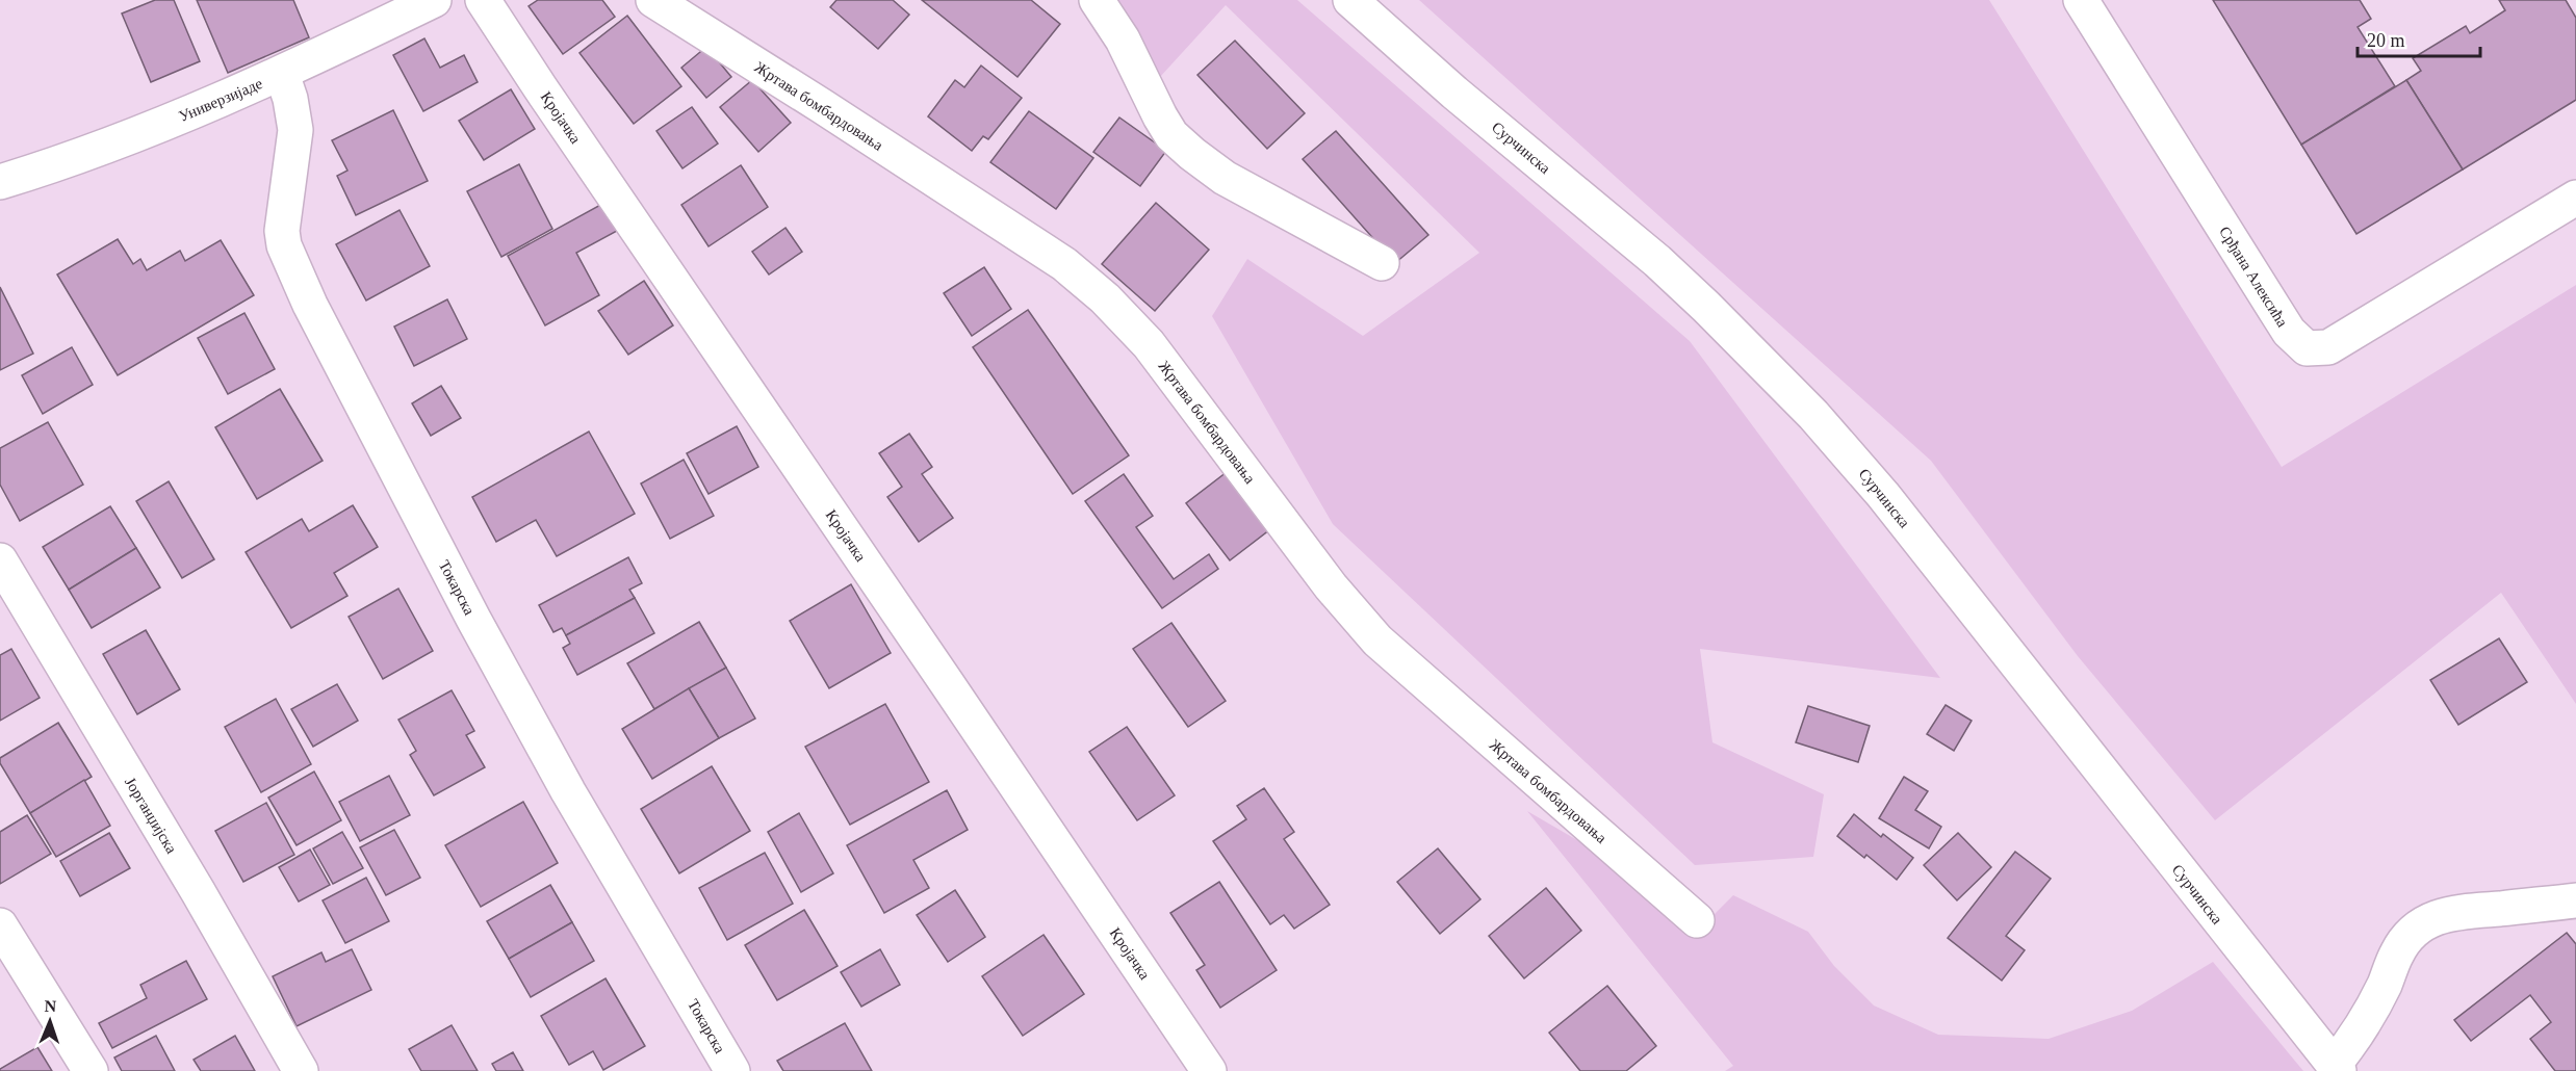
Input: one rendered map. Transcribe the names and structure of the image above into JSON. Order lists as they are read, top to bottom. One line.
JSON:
{"streets":{"street":["Универзијаде","Жртава бомбардовања","Кројачка","Сурчинска","Срђана Алексића","Токарска","Јорганџијска"]},"crossings":[["Универзијаде","Токарска"]],"scale_bar":"20 m","north":"top"}
